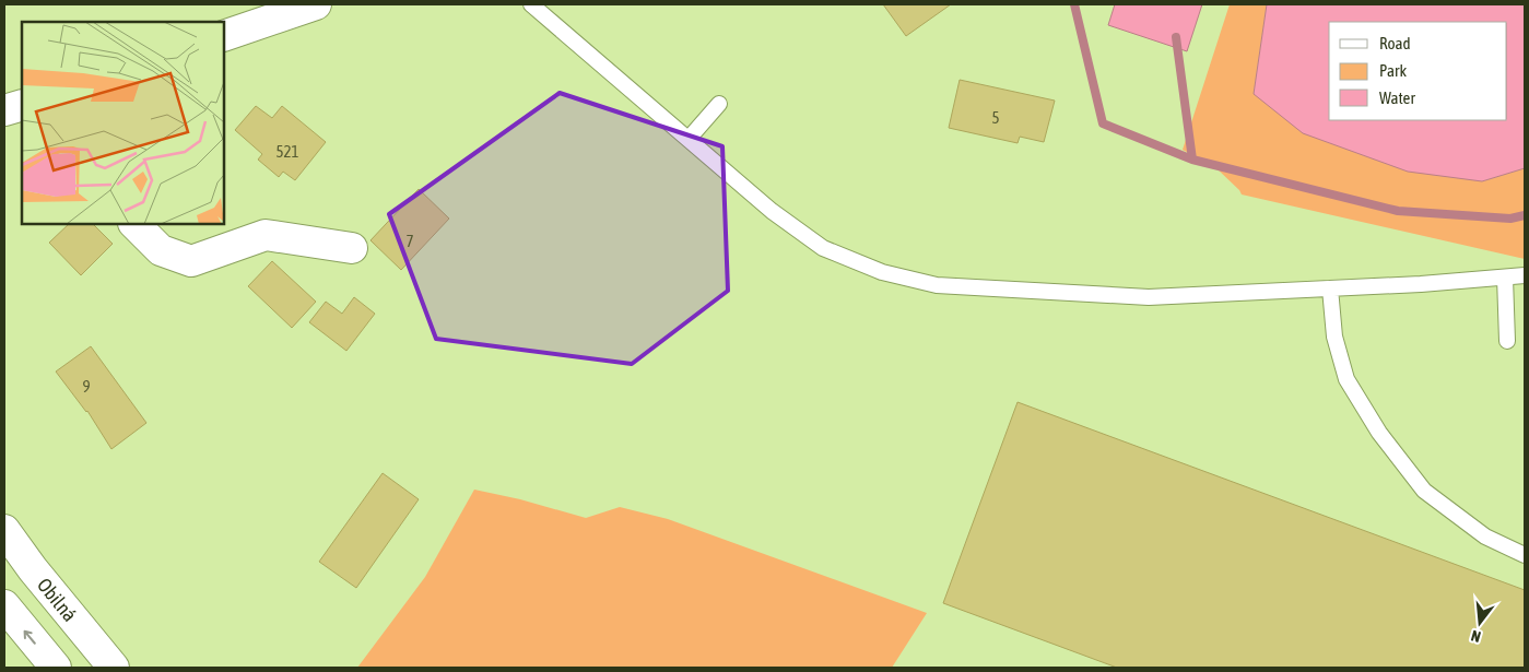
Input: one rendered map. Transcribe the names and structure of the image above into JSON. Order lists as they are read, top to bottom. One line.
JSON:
{"streets":{"main road":["Obilná"]},"house_numbers":["5","521","7","9"],"legend":["Road","Park","Water"],"north":"bottom"}
